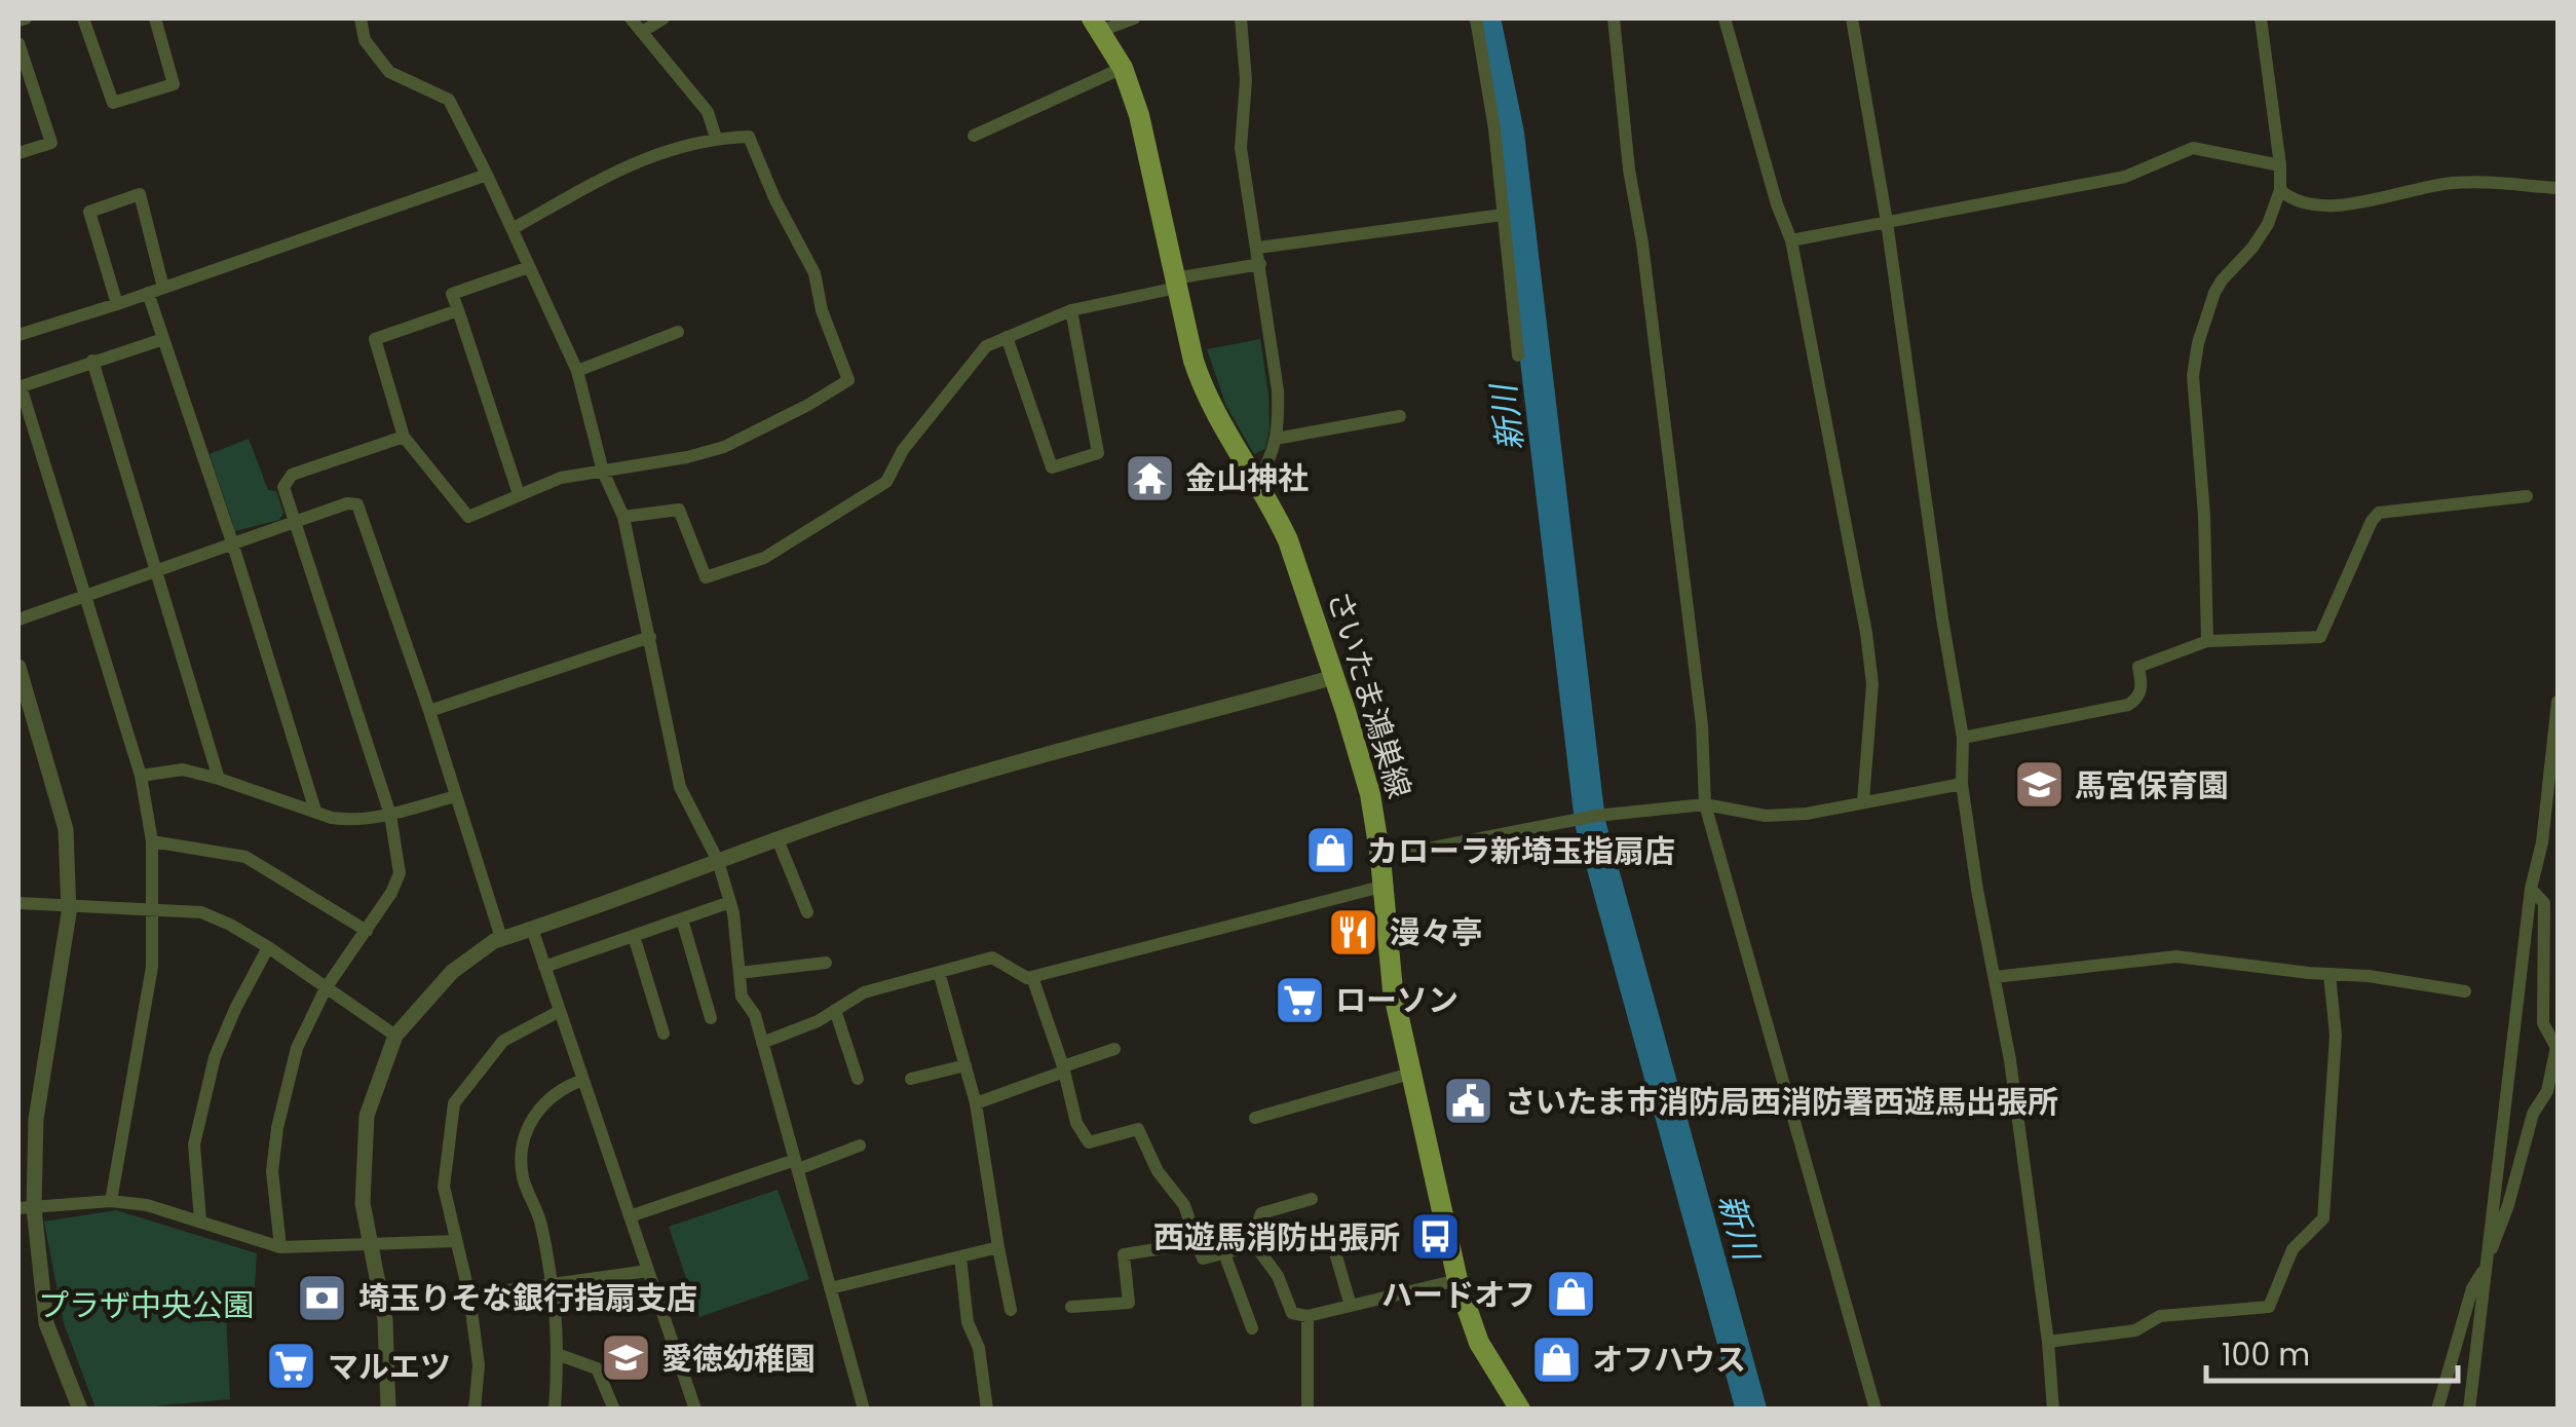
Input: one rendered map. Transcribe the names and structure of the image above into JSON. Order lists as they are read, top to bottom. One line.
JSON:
{"streets":{"main road":["さいたま鴻巣線"]},"water":["新川"],"parks":["プラザ中央公園"],"places":{"temple":["金山神社"],"school or university":["馬宮保育園","愛徳幼稚園"],"shop":["カローラ新埼玉指扇店","ハードオフ","オフハウス"],"restaurant":["漫々亭"],"supermarket":["ローソン","マルエツ"],"public building":["さいたま市消防局西消防署西遊馬出張所"],"bus stop":["西遊馬消防出張所"],"bank":["埼玉りそな銀行指扇支店"]},"scale_bar":"100 m"}
